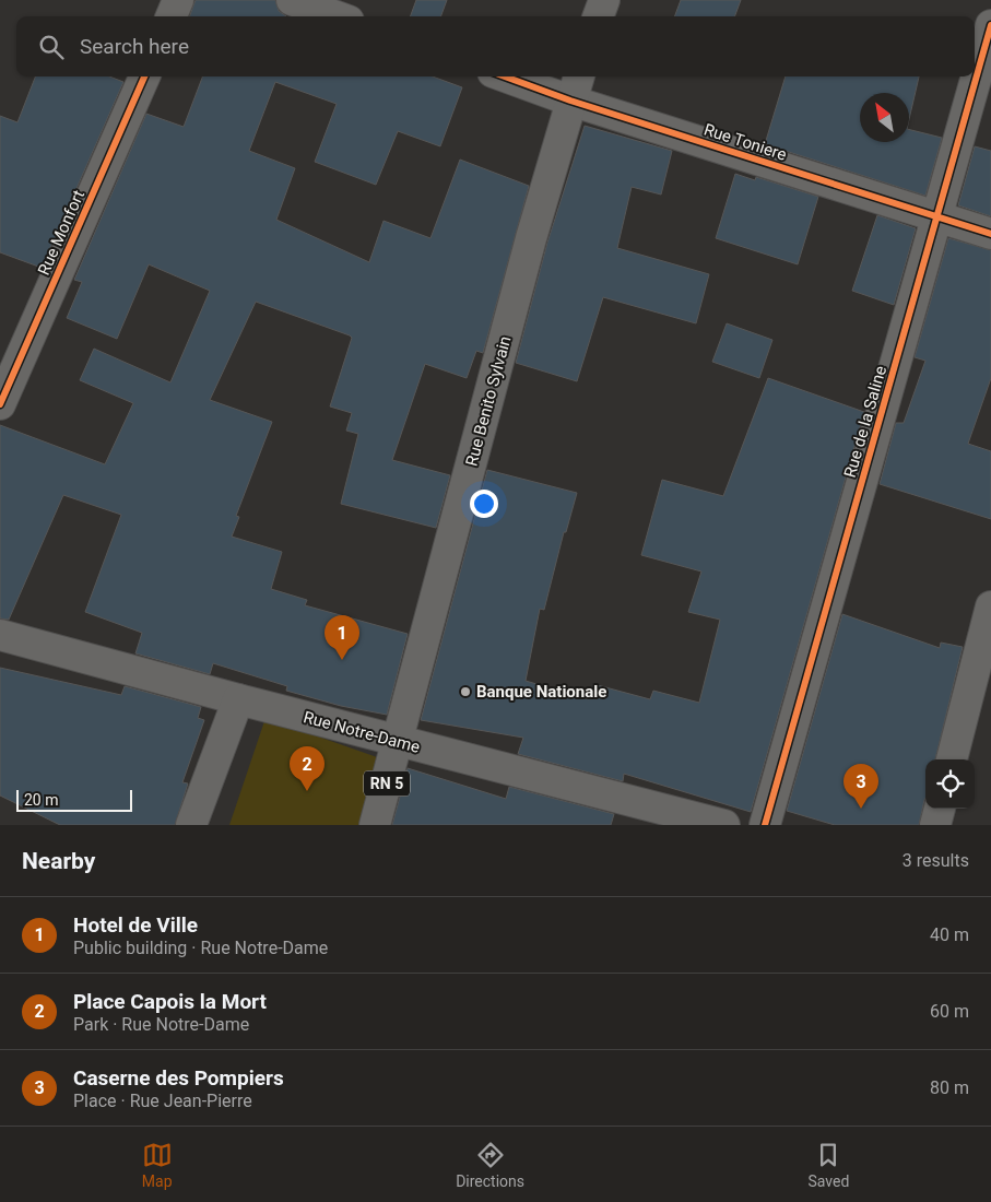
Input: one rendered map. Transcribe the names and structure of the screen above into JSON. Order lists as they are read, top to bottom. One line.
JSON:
{"streets":{"street":["Rue Toniere","Rue Monfort","Rue Benito Sylvain","Rue de la Saline","Rue Notre-Dame","RN 5"]},"crossings":[["Rue Toniere","Rue Benito Sylvain"],["Rue Toniere","Rue de la Saline"],["Rue Benito Sylvain","Rue Notre-Dame"]],"places":["Banque Nationale"],"scale_bar":"20 m","north":"top left","page":{"search":"Search here","pins":["1","2","3"],"scale":"20 m","heading":["Nearby","3 results"],"list":[{"mark":"1","name":"Hotel de Ville","note":"Public building · Rue Notre-Dame","value":"40 m"},{"mark":"2","name":"Place Capois la Mort","note":"Park · Rue Notre-Dame","value":"60 m"},{"mark":"3","name":"Caserne des Pompiers","note":"Place · Rue Jean-Pierre","value":"80 m"}],"nav":["Map","Directions","Saved"]}}
